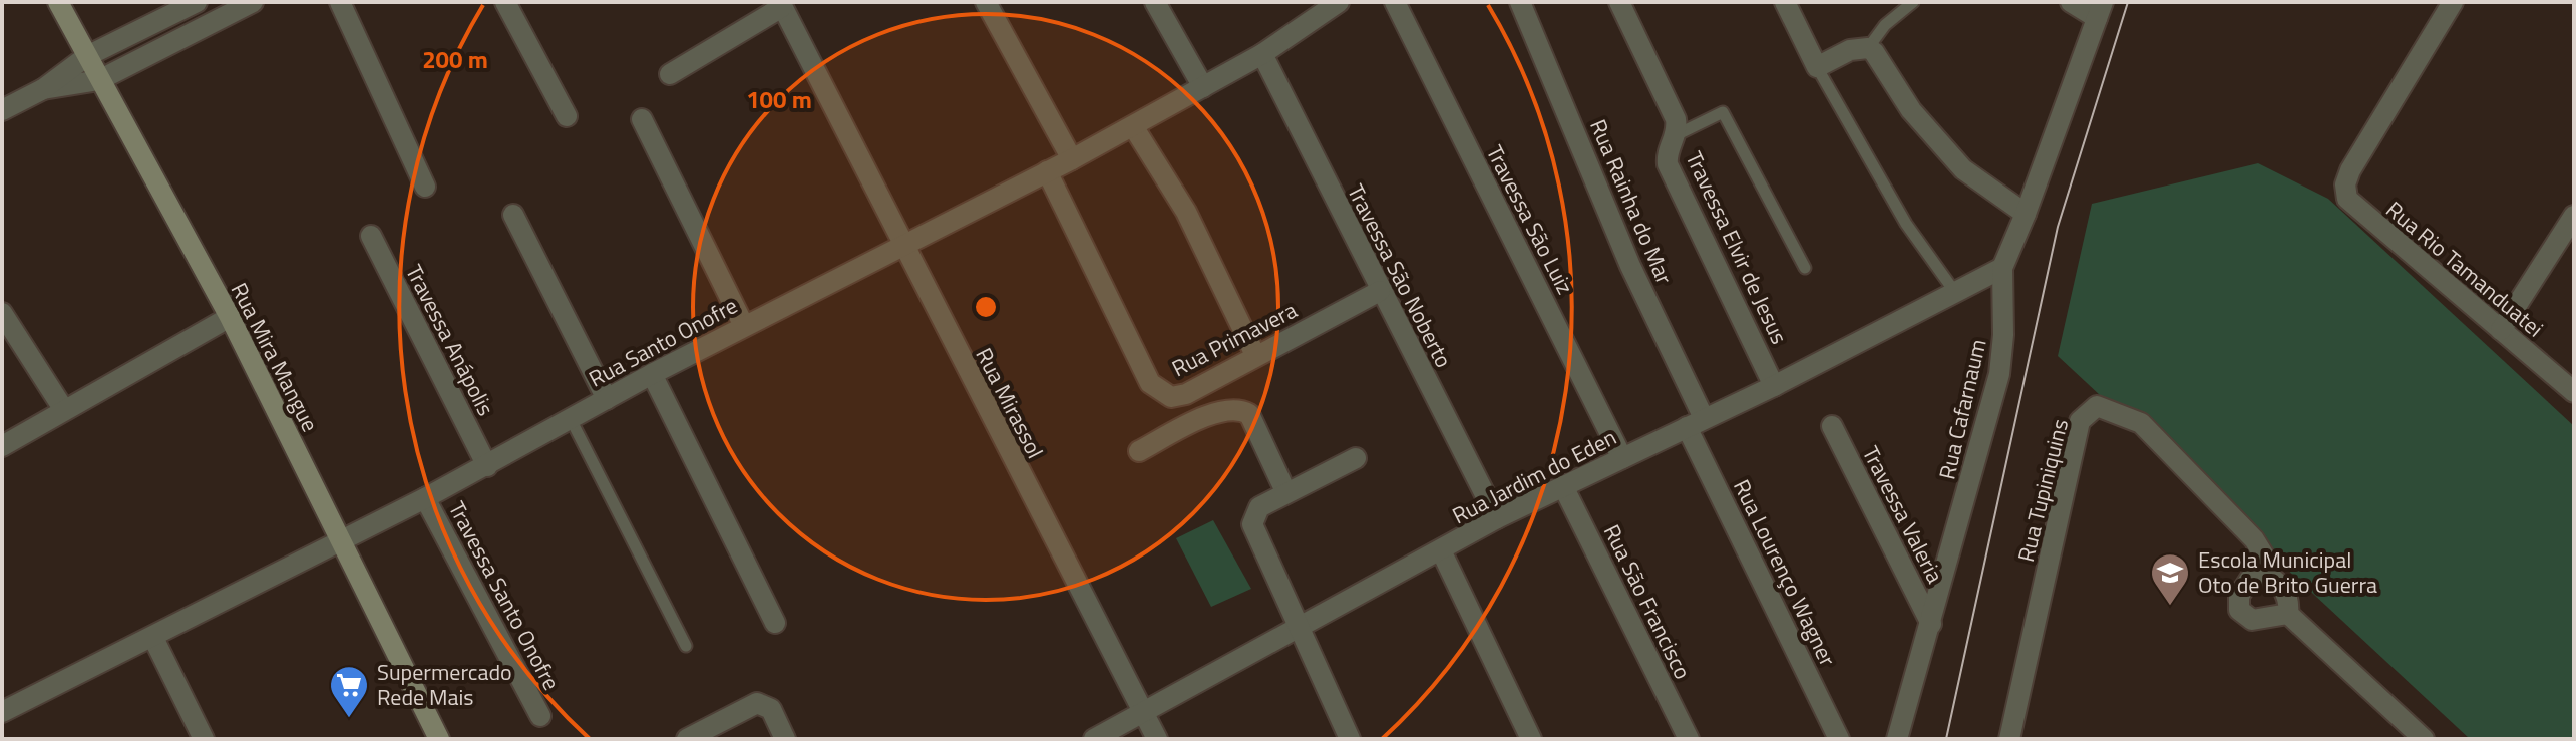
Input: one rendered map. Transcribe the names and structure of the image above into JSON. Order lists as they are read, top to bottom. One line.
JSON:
{"streets":{"main road":["Rua Mira Mangue"],"street":["Rua Rainha do Mar","Travessa São Luiz","Travessa Elvir de Jesus","Rua Rio Tamanduatei","Travessa São Noberto","Rua Primavera","Travessa Anápolis","Rua Santo Onofre","Rua Mirassol","Rua Cafarnaum","Rua Jardim do Eden","Rua Tupiniquins","Travessa Valeria","Rua Lourenço Wagner","Travessa Santo Onofre","Rua São Francisco"]},"crossings":[["Rua Rainha do Mar","Rua Jardim do Eden"],["Rua Rainha do Mar","Rua Lourenço Wagner"],["Travessa São Luiz","Rua Jardim do Eden"],["Travessa Elvir de Jesus","Rua Jardim do Eden"],["Travessa São Noberto","Rua Primavera"],["Travessa São Noberto","Rua Santo Onofre"],["Travessa São Noberto","Rua Jardim do Eden"],["Rua Primavera","Rua Santo Onofre"],["Travessa Anápolis","Rua Santo Onofre"],["Rua Santo Onofre","Rua Mira Mangue"],["Rua Santo Onofre","Rua Mirassol"],["Rua Santo Onofre","Travessa Santo Onofre"],["Rua Mirassol","Rua Jardim do Eden"],["Rua Cafarnaum","Rua Jardim do Eden"],["Rua Cafarnaum","Travessa Valeria"],["Rua Jardim do Eden","Rua Lourenço Wagner"],["Rua Jardim do Eden","Rua São Francisco"]],"places":{"school or university":["Escola Municipal Oto de Brito Guerra"],"supermarket":["Supermercado Rede Mais"]},"rings":["200 m","100 m"]}
